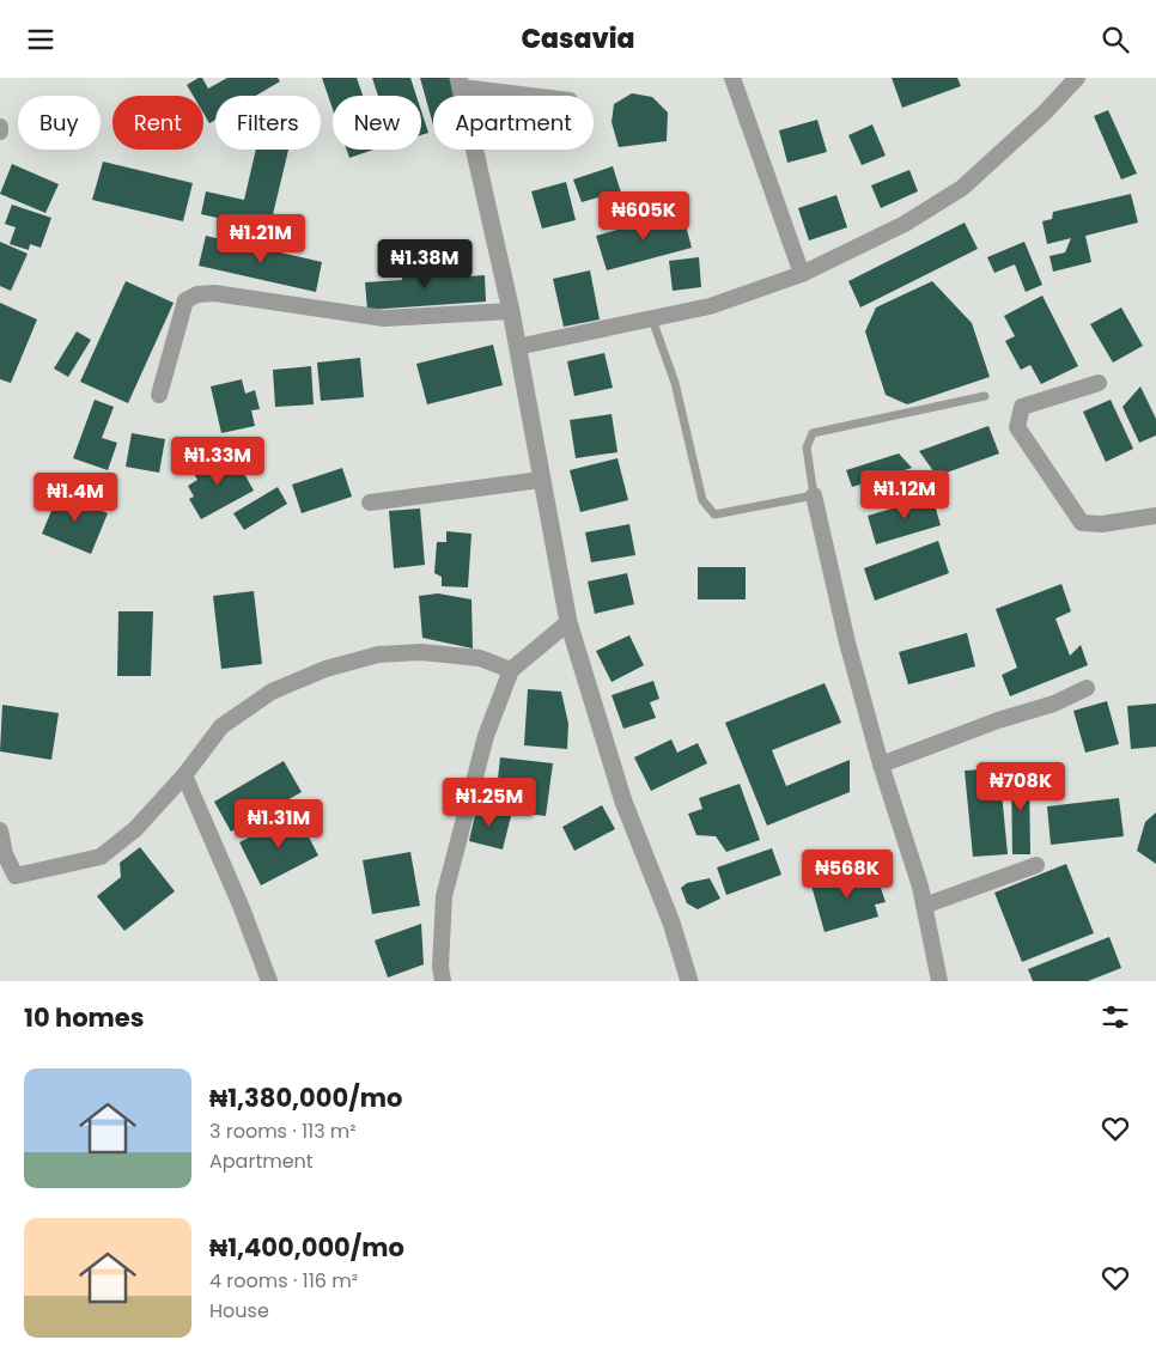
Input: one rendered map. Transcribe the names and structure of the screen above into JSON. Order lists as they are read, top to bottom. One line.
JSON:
{"page":{"header":"Casavia","chip":["Buy","Rent","Filters","New","Apartment"],"price":["₦605K","₦1.21M","₦1.38M","₦1.33M","₦1.12M","₦1.4M","₦708K","₦1.25M","₦1.31M","₦568K"],"heading":"10 homes","list":[{"name":"₦1,380,000/mo","note":"3 rooms · 113 m² · Apartment"},{"name":"₦1,400,000/mo","note":"4 rooms · 116 m² · House"}]}}
